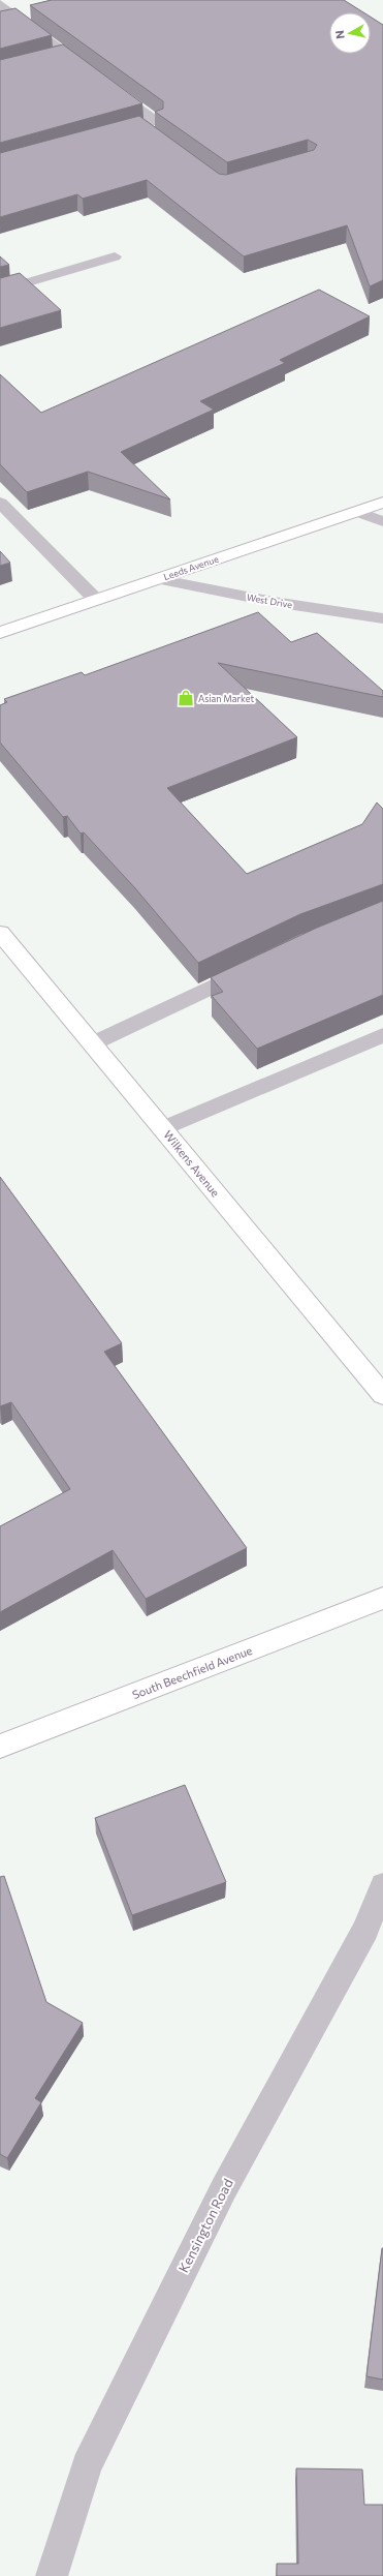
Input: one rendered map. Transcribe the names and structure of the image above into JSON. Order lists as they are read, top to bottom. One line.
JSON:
{"streets":{"street":["Leeds Avenue","West Drive","Wilkens Avenue","South Beechfield Avenue","Kensington Road"]},"crossings":[["Leeds Avenue","West Drive"]],"places":{"shop":["Asian Market"]},"north":"left"}
